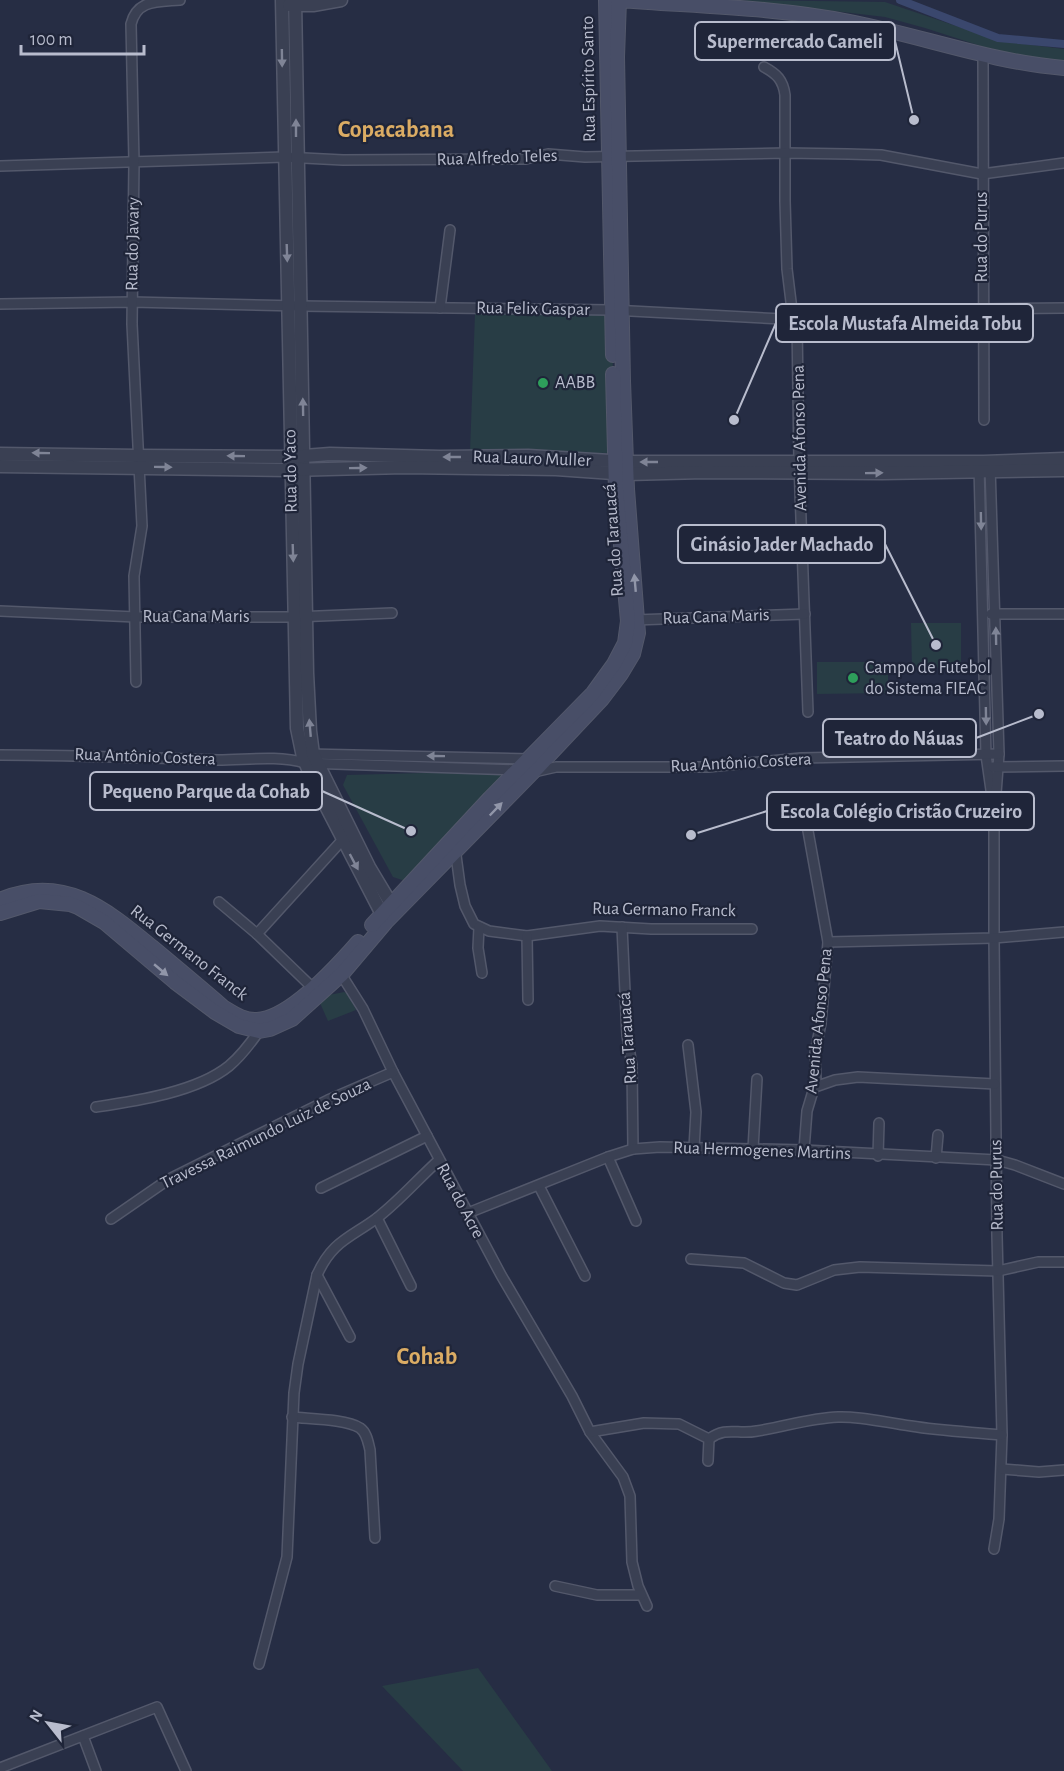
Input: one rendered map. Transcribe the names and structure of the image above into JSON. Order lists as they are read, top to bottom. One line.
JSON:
{"streets":{"main road":["Rua Espírito Santo","Rua do Tarauacá","Rua Germano Franck"],"street":["Rua Alfredo Teles","Rua do Purus","Rua do Javary","Rua Felix Gaspar","Avenida Afonso Pena","Rua Lauro Muller","Rua do Yaco","Rua Cana Maris","Rua Antônio Costera","Rua Tarauacá","Travessa Raimundo Luiz de Souza","Rua Hermogenes Martins","Rua do Acre"]},"crossings":[["Rua Espírito Santo","Rua Alfredo Teles"],["Rua Espírito Santo","Rua do Tarauacá"],["Rua Alfredo Teles","Rua do Purus"],["Rua Alfredo Teles","Rua do Javary"],["Rua Alfredo Teles","Avenida Afonso Pena"],["Rua Alfredo Teles","Rua do Yaco"],["Rua Alfredo Teles","Rua do Tarauacá"],["Rua do Purus","Rua Felix Gaspar"],["Rua do Purus","Rua Lauro Muller"],["Rua do Purus","Rua Antônio Costera"],["Rua do Purus","Rua Hermogenes Martins"],["Rua do Javary","Rua Felix Gaspar"],["Rua do Javary","Rua Lauro Muller"],["Rua do Javary","Rua Cana Maris"],["Rua Felix Gaspar","Avenida Afonso Pena"],["Rua Felix Gaspar","Rua do Yaco"],["Rua Felix Gaspar","Rua do Tarauacá"],["Avenida Afonso Pena","Rua Lauro Muller"],["Avenida Afonso Pena","Rua Cana Maris"],["Avenida Afonso Pena","Rua Hermogenes Martins"],["Rua Lauro Muller","Rua do Yaco"],["Rua Lauro Muller","Rua do Tarauacá"],["Rua do Yaco","Rua Cana Maris"],["Rua do Yaco","Rua Antônio Costera"],["Rua do Yaco","Rua Germano Franck"],["Rua do Tarauacá","Rua Cana Maris"],["Rua do Tarauacá","Rua Antônio Costera"],["Rua do Tarauacá","Rua Germano Franck"],["Rua Germano Franck","Rua Tarauacá"],["Rua Germano Franck","Rua do Acre"],["Rua Tarauacá","Rua Hermogenes Martins"],["Travessa Raimundo Luiz de Souza","Rua do Acre"],["Rua Hermogenes Martins","Rua do Acre"]],"districts":["Copacabana","Cohab"],"places":["Supermercado Cameli","AABB","Escola Mustafa Almeida Tobu","Ginásio Jader Machado","Campo de Futebol do Sistema FIEAC","Teatro do Náuas","Pequeno Parque da Cohab","Escola Colégio Cristão Cruzeiro"],"scale_bar":"100 m","north":"top left"}
